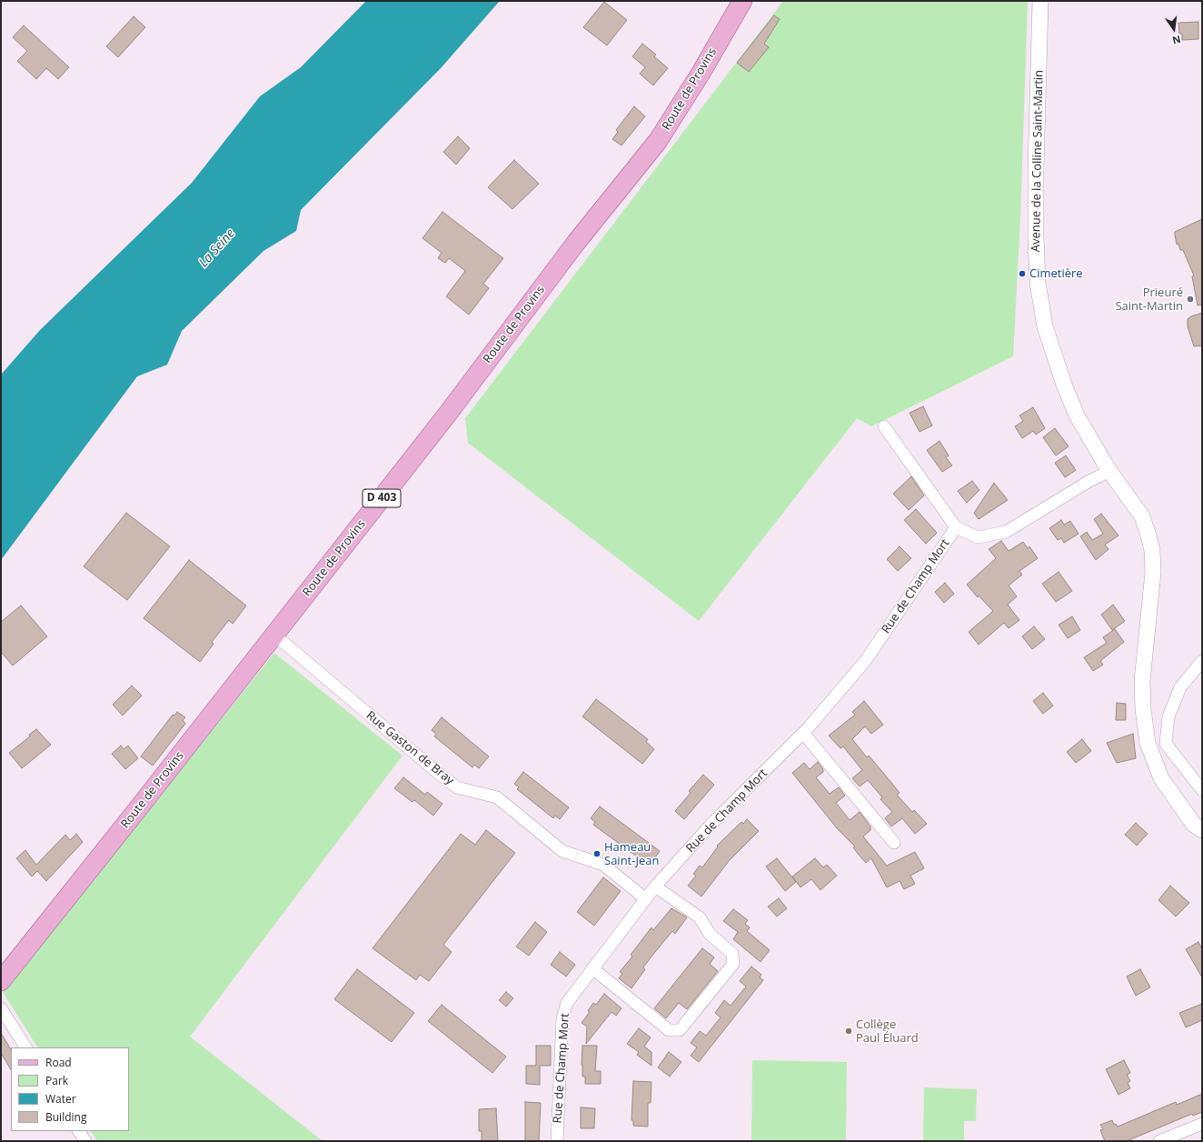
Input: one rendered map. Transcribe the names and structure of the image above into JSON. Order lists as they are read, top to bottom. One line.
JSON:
{"streets":{"main road":["Route de Provins","D 403"],"street":["Avenue de la Colline Saint-Martin","Rue de Champ Mort","Rue Gaston de Bray"]},"crossings":[["Route de Provins","Rue Gaston de Bray"],["Avenue de la Colline Saint-Martin","Rue de Champ Mort"],["Rue de Champ Mort","Rue Gaston de Bray"]],"water":["La Seine"],"places":["Cimetière","Prieuré Saint-Martin","Hameau Saint-Jean","Collège Paul Éluard"],"legend":["Road","Park","Water","Building"],"north":"bottom"}
